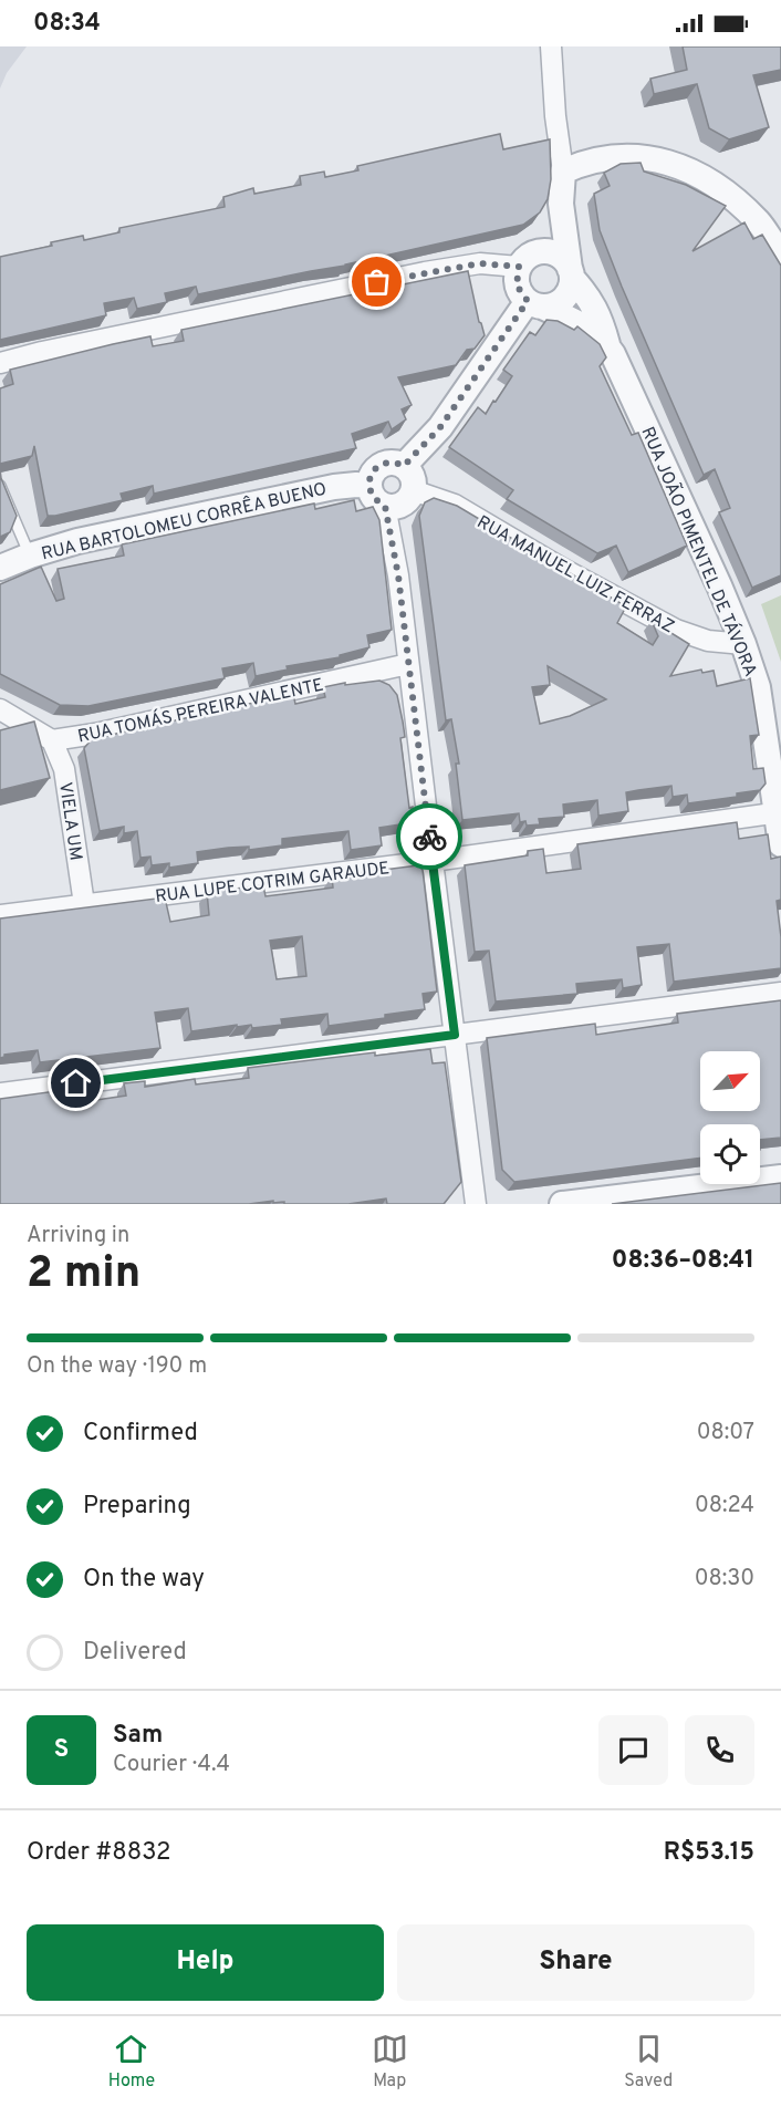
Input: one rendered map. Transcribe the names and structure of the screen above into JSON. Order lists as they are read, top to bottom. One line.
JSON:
{"streets":{"street":["RUA BARTOLOMEU CORRÊA BUENO","RUA JOÃO PIMENTEL DE TÁVORA","RUA MANUEL LUIZ FERRAZ","RUA TOMÁS PEREIRA VALENTE","VIELA UM","RUA LUPE COTRIM GARAUDE"]},"crossings":[["RUA BARTOLOMEU CORRÊA BUENO","RUA MANUEL LUIZ FERRAZ"],["RUA JOÃO PIMENTEL DE TÁVORA","RUA MANUEL LUIZ FERRAZ"],["RUA JOÃO PIMENTEL DE TÁVORA","RUA LUPE COTRIM GARAUDE"],["RUA TOMÁS PEREIRA VALENTE","VIELA UM"],["VIELA UM","RUA LUPE COTRIM GARAUDE"]],"north":"top right","page":{"status":"08:34","heading":["2 min","Arriving in","08:36–08:41"],"panel":["Sam","Courier · 4.4","Order #8832","R$53.15"],"bar":"On the way · 190 m","list":[["Confirmed","08:07"],["Preparing","08:24"],["On the way","08:30"],"Delivered"],"round":"S","buttons":["Help","Share"],"tabs":["Home","Map","Saved"]}}
